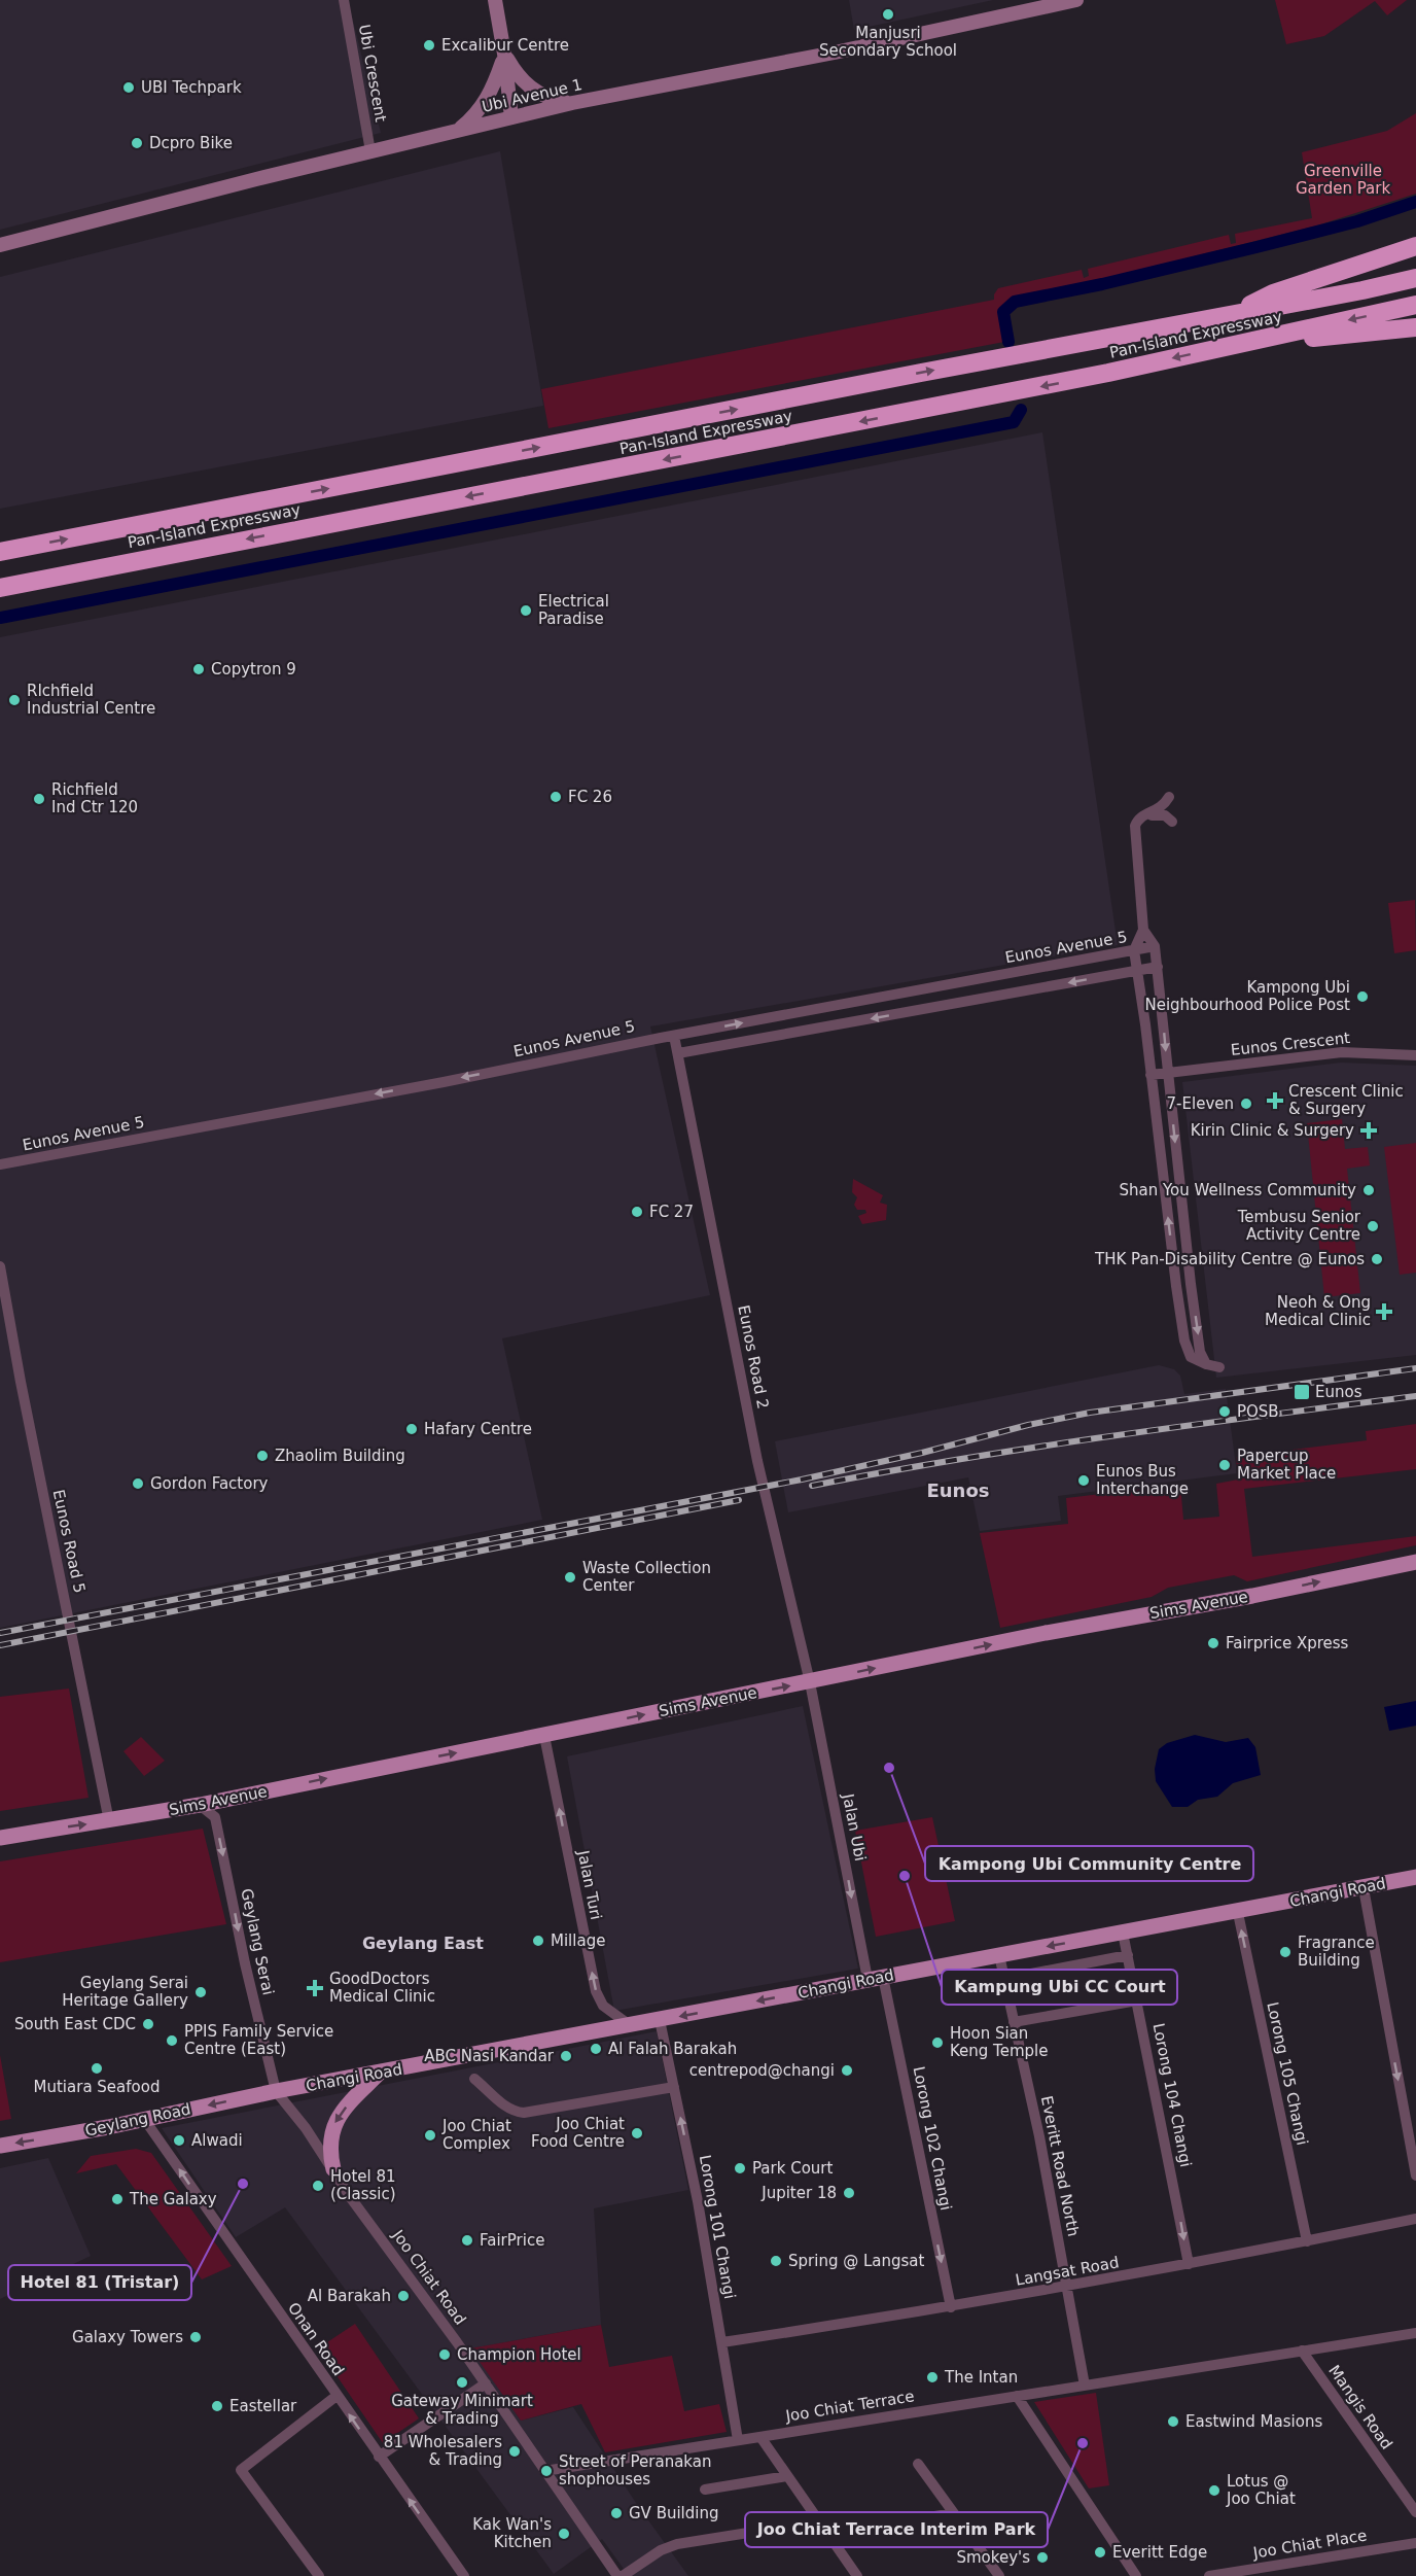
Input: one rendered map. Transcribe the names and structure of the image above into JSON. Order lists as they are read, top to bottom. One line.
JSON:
{"streets":{"highway":["Pan-Island Expressway"],"main road":["Sims Avenue","Changi Road","Geylang Road"],"street":["Ubi Crescent","Ubi Avenue 1","Eunos Avenue 5","Eunos Crescent","Eunos Road 2","Eunos Road 5","Jalan Ubi","Jalan Turi","Geylang Serai","Lorong 105 Changi","Lorong 104 Changi","Lorong 102 Changi","Everitt Road North","Lorong 101 Changi","Langsat Road","Joo Chiat Road","Onan Road","Joo Chiat Terrace","Mangis Road","Joo Chiat Place"]},"crossings":[["Ubi Crescent","Ubi Avenue 1"],["Eunos Avenue 5","Eunos Road 2"],["Eunos Road 2","Sims Avenue"],["Eunos Road 2","Jalan Ubi"],["Eunos Road 5","Sims Avenue"],["Sims Avenue","Jalan Ubi"],["Sims Avenue","Jalan Turi"],["Sims Avenue","Geylang Serai"],["Jalan Ubi","Changi Road"],["Jalan Ubi","Lorong 102 Changi"],["Jalan Turi","Changi Road"],["Changi Road","Geylang Serai"],["Changi Road","Lorong 105 Changi"],["Changi Road","Lorong 104 Changi"],["Changi Road","Geylang Road"],["Changi Road","Lorong 102 Changi"],["Changi Road","Everitt Road North"],["Changi Road","Lorong 101 Changi"],["Changi Road","Joo Chiat Road"],["Geylang Serai","Geylang Road"],["Geylang Serai","Joo Chiat Road"],["Lorong 105 Changi","Langsat Road"],["Lorong 104 Changi","Langsat Road"],["Geylang Road","Joo Chiat Road"],["Geylang Road","Onan Road"],["Lorong 102 Changi","Langsat Road"],["Everitt Road North","Langsat Road"],["Everitt Road North","Joo Chiat Terrace"],["Lorong 101 Changi","Langsat Road"],["Lorong 101 Changi","Joo Chiat Terrace"],["Joo Chiat Road","Joo Chiat Terrace"],["Joo Chiat Terrace","Mangis Road"]],"one_way":["Sims Avenue","Jalan Ubi","Jalan Turi","Geylang Serai","Lorong 105 Changi","Lorong 104 Changi","Geylang Road","Lorong 102 Changi","Lorong 101 Changi","Onan Road"],"districts":["Eunos","Geylang East"],"parks":["Greenville Garden Park"],"places":{"other":["Manjusri Secondary School","Excalibur Centre","UBI Techpark","Dcpro Bike","Electrical Paradise","Copytron 9","RIchfield Industrial Centre","FC 26","Richfield Ind Ctr 120","Kampong Ubi Neighbourhood Police Post","7-Eleven","Shan You Wellness Community","FC 27","Tembusu Senior Activity Centre","THK Pan-Disability Centre @ Eunos","POSB","Hafary Centre","Zhaolim Building","Papercup Market Place","Eunos Bus Interchange","Gordon Factory","Waste Collection Center","Fairprice Xpress","Kampong Ubi Community Centre","Kampung Ubi CC Court","Millage","Fragrance Building","Geylang Serai Heritage Gallery","South East CDC","PPIS Family Service Centre (East)","Hoon Sian Keng Temple","Al Falah Barakah","ABC Nasi Kandar","Mutiara Seafood","centrepod@changi","Joo Chiat Food Centre","Joo Chiat Complex","Alwadi","Park Court","Hotel 81 (Tristar)","Hotel 81 (Classic)","Jupiter 18","The Galaxy","FairPrice","Spring @ Langsat","Al Barakah","Galaxy Towers","Champion Hotel","The Intan","Gateway Minimart & Trading","Eastellar","Eastwind Masions","Joo Chiat Terrace Interim Park","81 Wholesalers & Trading","Street of Peranakan shophouses","Lotus @ Joo Chiat","GV Building","Kak Wan's Kitchen","Everitt Edge","Smokey's"],"health":["Crescent Clinic & Surgery","Kirin Clinic & Surgery","Neoh & Ong Medical Clinic","GoodDoctors Medical Clinic"],"transit":["Eunos"]}}
